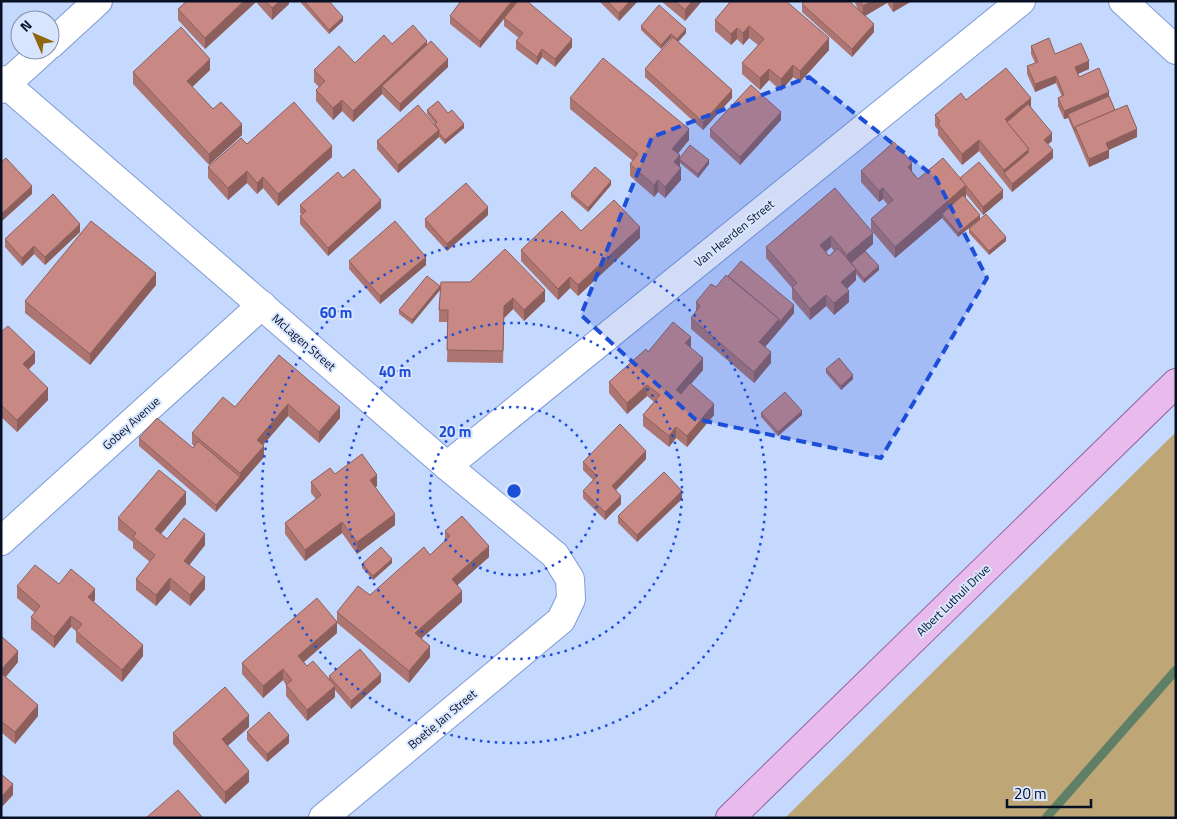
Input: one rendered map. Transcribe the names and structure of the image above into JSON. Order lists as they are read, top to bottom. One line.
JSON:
{"streets":{"main road":["Albert Luthuli Drive"],"street":["Van Heerden Street","McLagen Street","Gobey Avenue","Boetie Jan Street"]},"crossings":[["Van Heerden Street","McLagen Street"],["McLagen Street","Gobey Avenue"],["McLagen Street","Boetie Jan Street"]],"scale_bar":"20 m","north":"top left","rings":["60 m","40 m","20 m"]}
